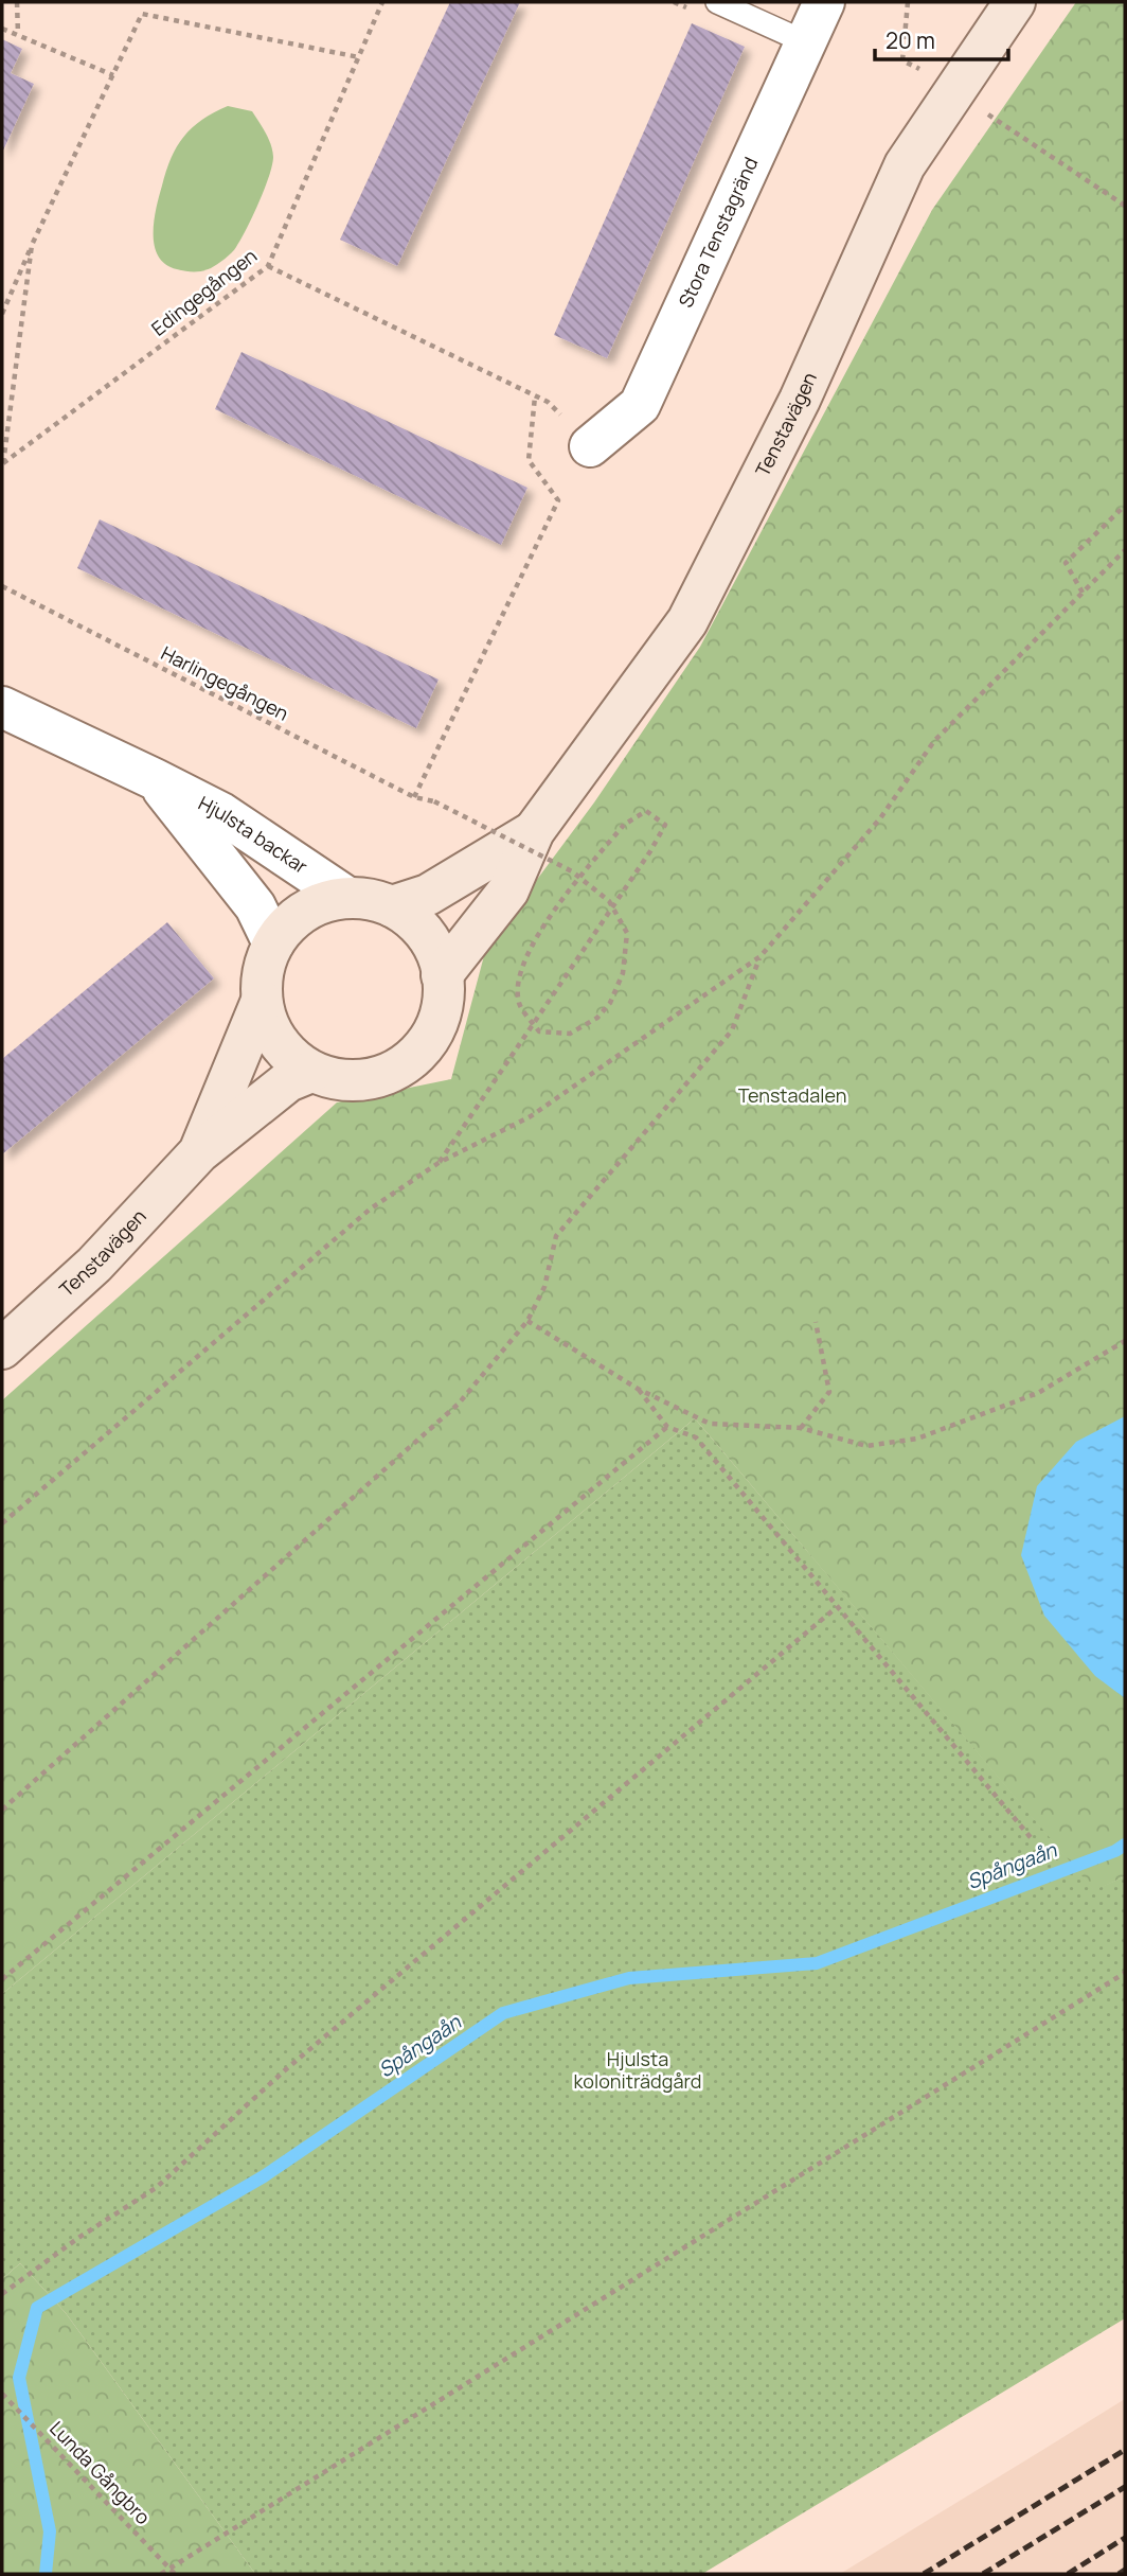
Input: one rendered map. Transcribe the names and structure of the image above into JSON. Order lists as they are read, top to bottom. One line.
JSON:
{"streets":{"street":["Stora Tenstagränd","Tenstavägen","Hjulsta backar"],"path":["Edingegången","Harlingegången","Lunda Gångbro"]},"crossings":[["Tenstavägen","Hjulsta backar"]],"water":["Spångaån"],"parks":["Tenstadalen","Hjulsta koloniträdgård"],"scale_bar":"20 m"}
